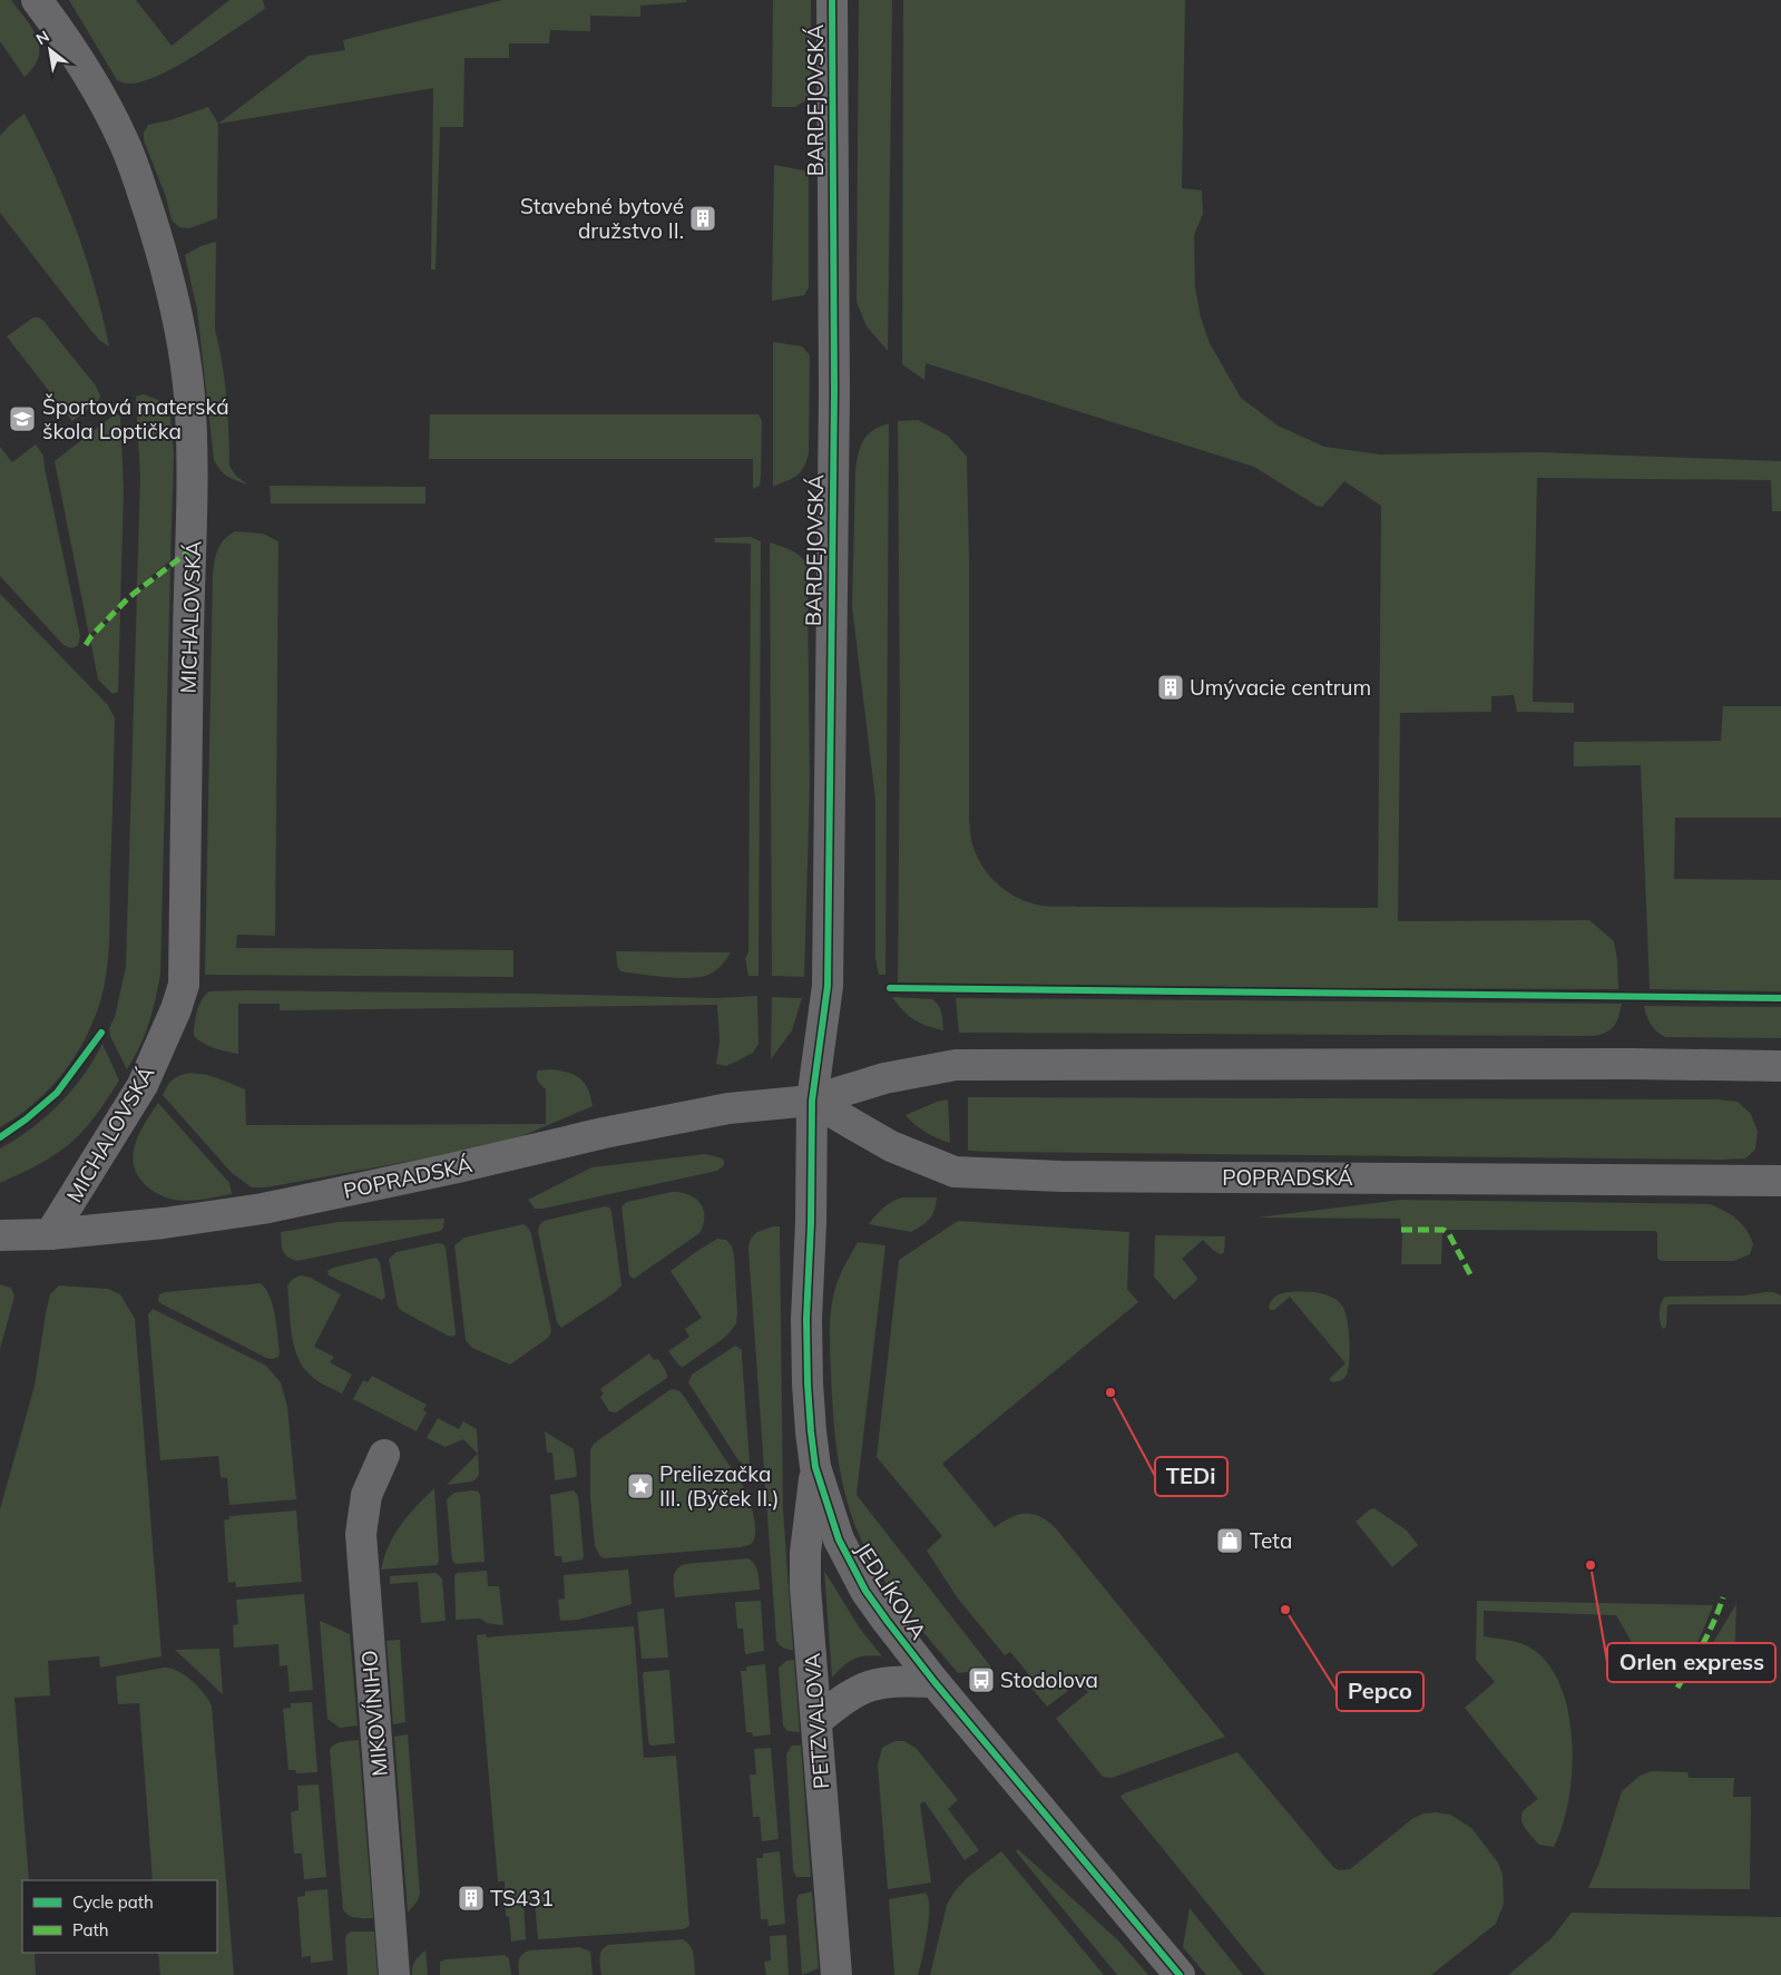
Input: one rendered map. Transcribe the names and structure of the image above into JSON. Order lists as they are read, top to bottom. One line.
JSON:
{"streets":{"street":["BARDEJOVSKÁ","MICHALOVSKÁ","POPRADSKÁ","JEDLÍKOVA","MIKOVÍNIHO","PETZVALOVA"]},"crossings":[["BARDEJOVSKÁ","POPRADSKÁ"],["BARDEJOVSKÁ","JEDLÍKOVA"],["MICHALOVSKÁ","POPRADSKÁ"],["POPRADSKÁ","JEDLÍKOVA"],["JEDLÍKOVA","PETZVALOVA"]],"places":{"building":["Stavebné bytové družstvo II.","Umývacie centrum","TS431"],"school or university":["Športová materská škola Loptička"],"other":["TEDi","Orlen express","Pepco"],"place":["Preliezačka III. (Býček II.)"],"shop":["Teta"],"bus stop":["Stodolova"]},"legend":["Cycle path","Path"],"north":"top left"}
